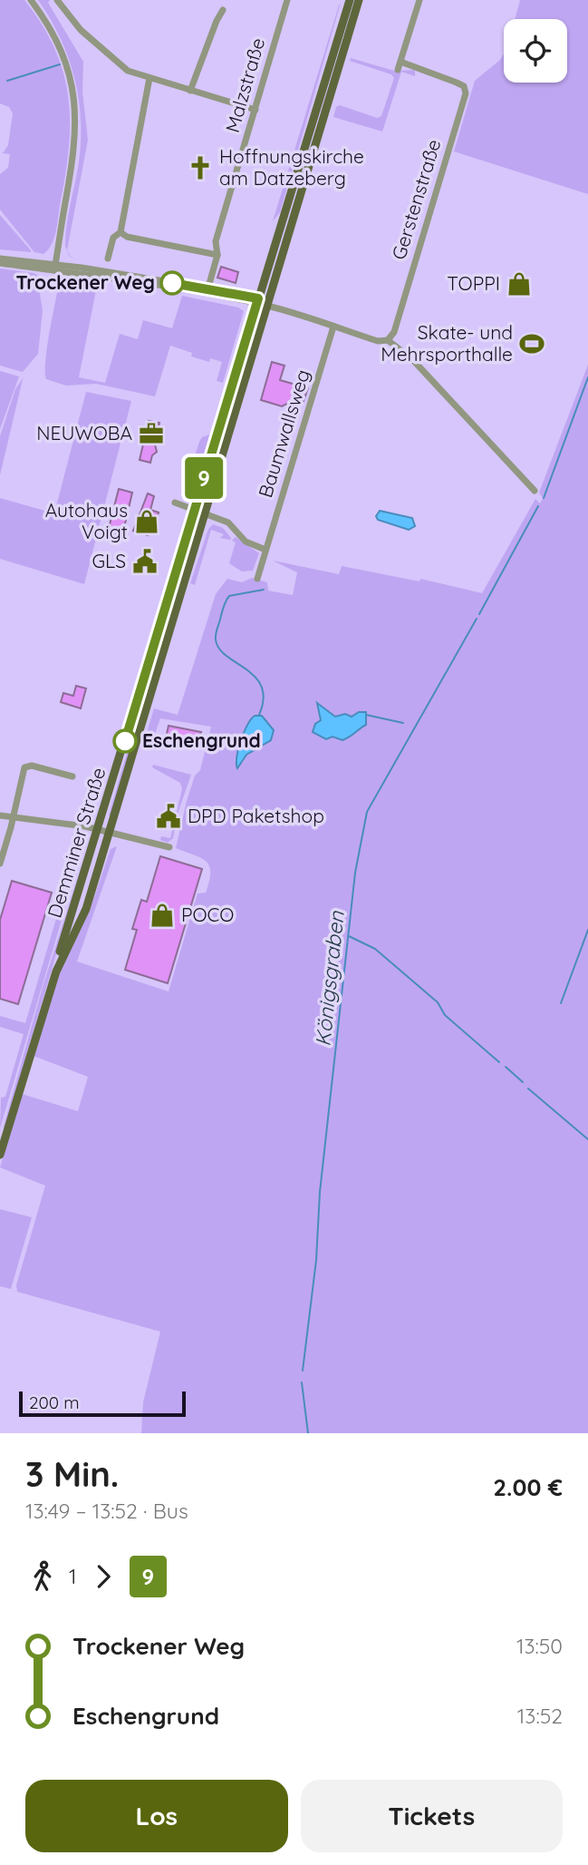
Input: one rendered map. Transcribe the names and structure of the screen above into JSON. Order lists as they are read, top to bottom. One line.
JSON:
{"streets":{"main road":["Demminer Straße"],"street":["Malzstraße","Gerstenstraße","Baumwallsweg"]},"water":["Königsgraben"],"places":{"church":["Hoffnungskirche am Datzeberg"],"other":["Trockener Weg","Eschengrund"],"shop":["TOPPI","Autohaus Voigt","POCO"],"sports":["Skate- und Mehrsporthalle"],"office":["NEUWOBA"],"public building":["GLS","DPD Paketshop"]},"lines":["bus line 9"],"scale_bar":"200 m","page":{"on_map":"9","scale":"200 m","heading":["3 Min.","13:49 – 13:52 · Bus","2.00 €"],"legs":["1","9"],"list":[{"name":"Trockener Weg","value":"13:50"},{"name":"Eschengrund","value":"13:52"}],"buttons":["Los","Tickets"]}}
